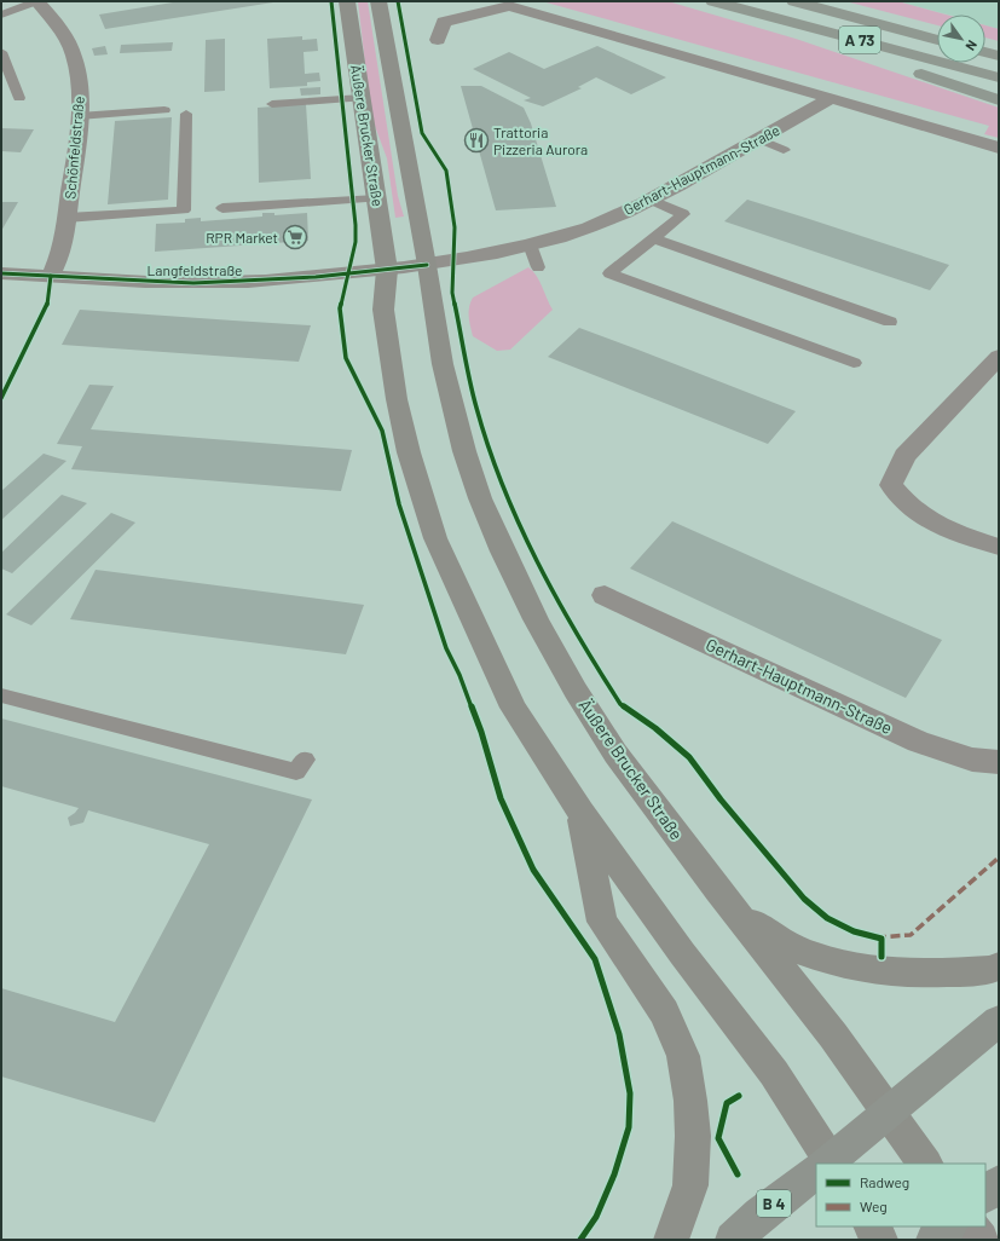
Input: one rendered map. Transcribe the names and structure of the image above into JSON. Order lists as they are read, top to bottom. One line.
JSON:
{"streets":{"highway":["A 73"],"main road":["Äußere Brucker Straße","B 4"],"street":["Schönfeldstraße","Gerhart-Hauptmann-Straße","Langfeldstraße"]},"crossings":[["Äußere Brucker Straße","Gerhart-Hauptmann-Straße"],["Äußere Brucker Straße","Langfeldstraße"],["Äußere Brucker Straße","B 4"],["Schönfeldstraße","Langfeldstraße"]],"places":{"restaurant":["Trattoria Pizzeria Aurora"],"supermarket":["RPR Market"]},"legend":["Radweg","Weg"],"north":"bottom right"}
